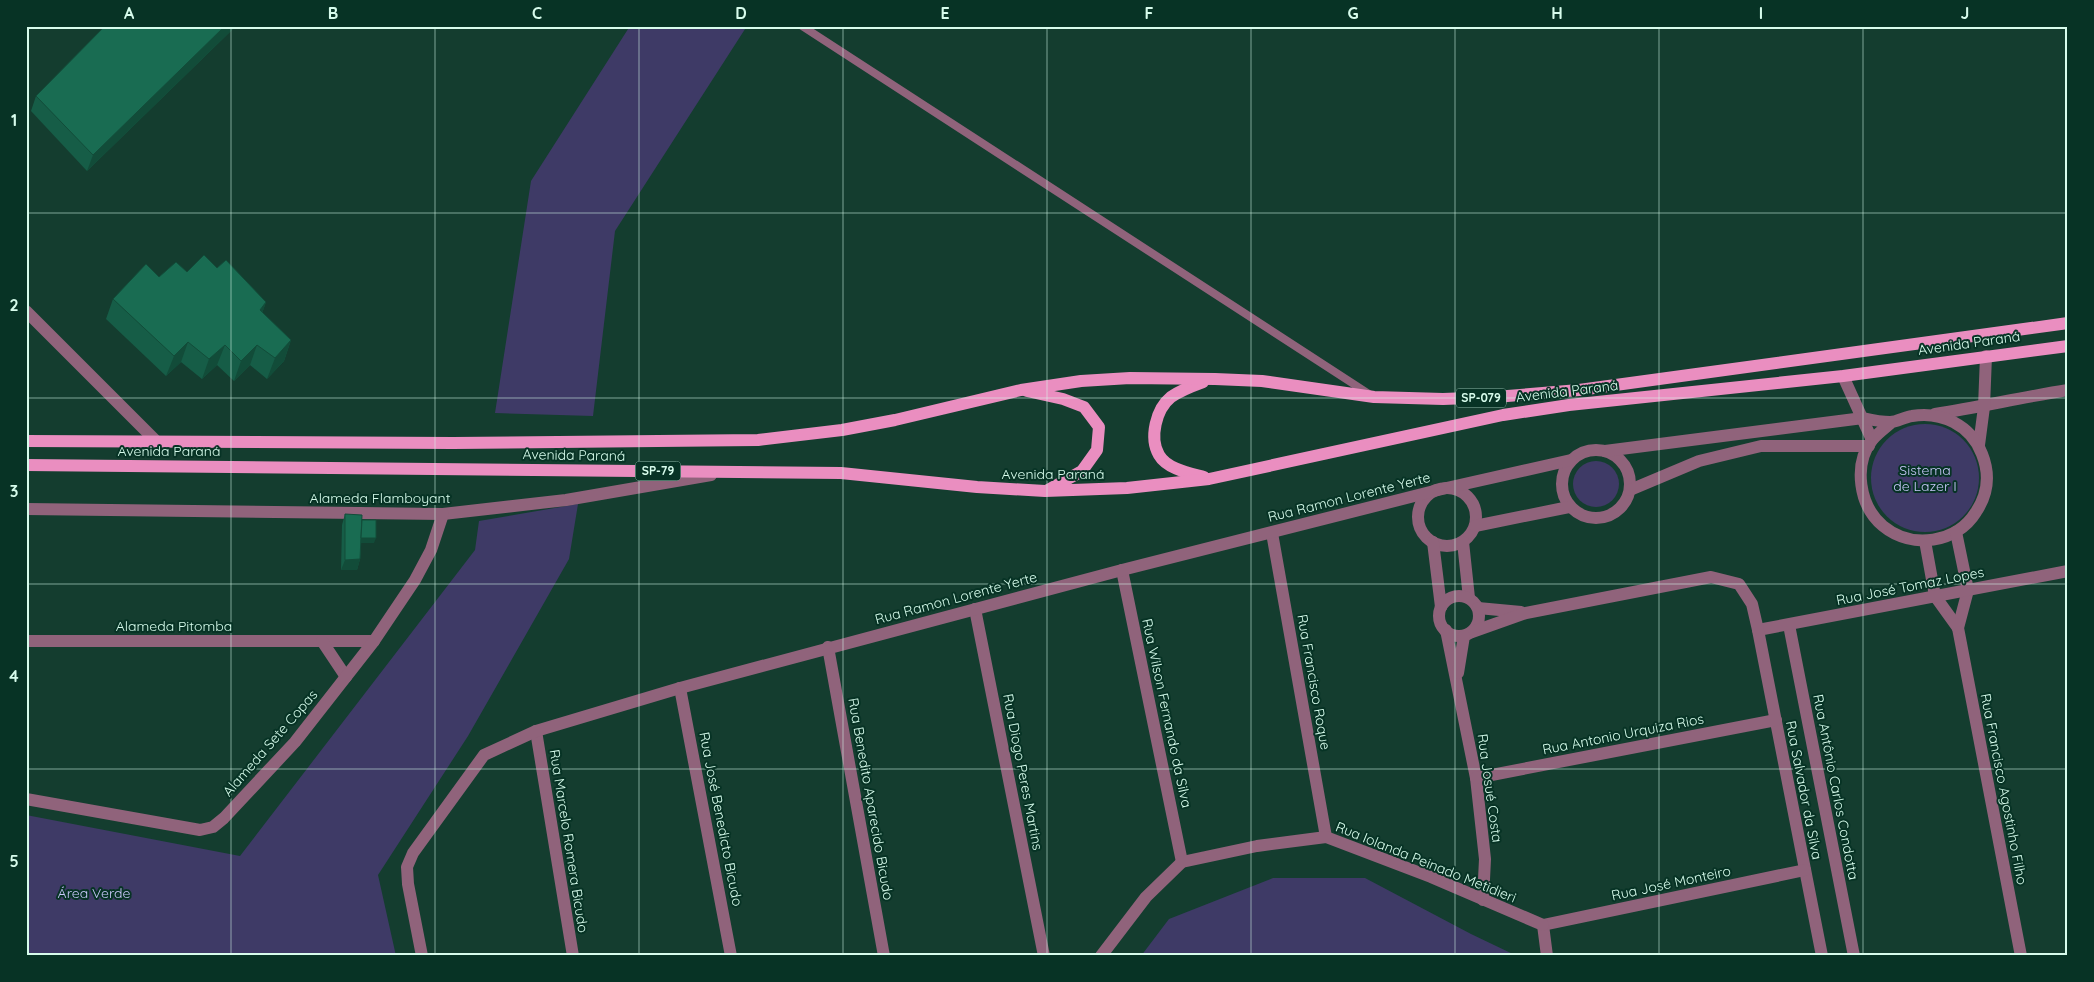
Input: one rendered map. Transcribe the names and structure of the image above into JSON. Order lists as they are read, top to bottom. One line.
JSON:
{"streets":{"main road":["Avenida Paraná","SP-079","SP-79"],"street":["Rua Ramon Lorente Yerte","Alameda Flamboyant","Rua José Tomaz Lopes","Alameda Pitomba","Rua Francisco Roque","Rua Wilson Fernando da Silva","Rua Antonio Urquiza Rios","Alameda Sete Copas","Rua Diogo Peres Martins","Rua Antônio Carlos Condotta","Rua Josué Costa","Rua Francisco Agostinho Filho","Rua Salvador da Silva","Rua Benedito Aparecido Bicudo","Rua José Benedicto Bicudo","Rua Marcelo Romera Bicudo","Rua Iolanda Peinado Metidieri","Rua José Monteiro"]},"crossings":[["Avenida Paraná","Alameda Flamboyant"],["Rua Ramon Lorente Yerte","Rua Francisco Roque"],["Rua Ramon Lorente Yerte","Rua Wilson Fernando da Silva"],["Rua Ramon Lorente Yerte","Rua Diogo Peres Martins"],["Rua Ramon Lorente Yerte","Rua Benedito Aparecido Bicudo"],["Rua Ramon Lorente Yerte","Rua José Benedicto Bicudo"],["Rua Ramon Lorente Yerte","Rua Marcelo Romera Bicudo"],["Alameda Flamboyant","Alameda Sete Copas"],["Rua José Tomaz Lopes","Rua Antônio Carlos Condotta"],["Rua José Tomaz Lopes","Rua Francisco Agostinho Filho"],["Rua José Tomaz Lopes","Rua Salvador da Silva"],["Alameda Pitomba","Alameda Sete Copas"],["Rua Francisco Roque","Rua Iolanda Peinado Metidieri"],["Rua Wilson Fernando da Silva","Rua Iolanda Peinado Metidieri"],["Rua Antonio Urquiza Rios","Rua Josué Costa"],["Rua Antonio Urquiza Rios","Rua Salvador da Silva"],["Rua Josué Costa","Rua Iolanda Peinado Metidieri"],["Rua Salvador da Silva","Rua José Monteiro"],["Rua Iolanda Peinado Metidieri","Rua José Monteiro"]],"parks":["Sistema de Lazer I","Área Verde"],"grid":{"columns":["A","B","C","D","E","F","G","H","I","J"],"rows":["1","2","3","4","5"]}}
